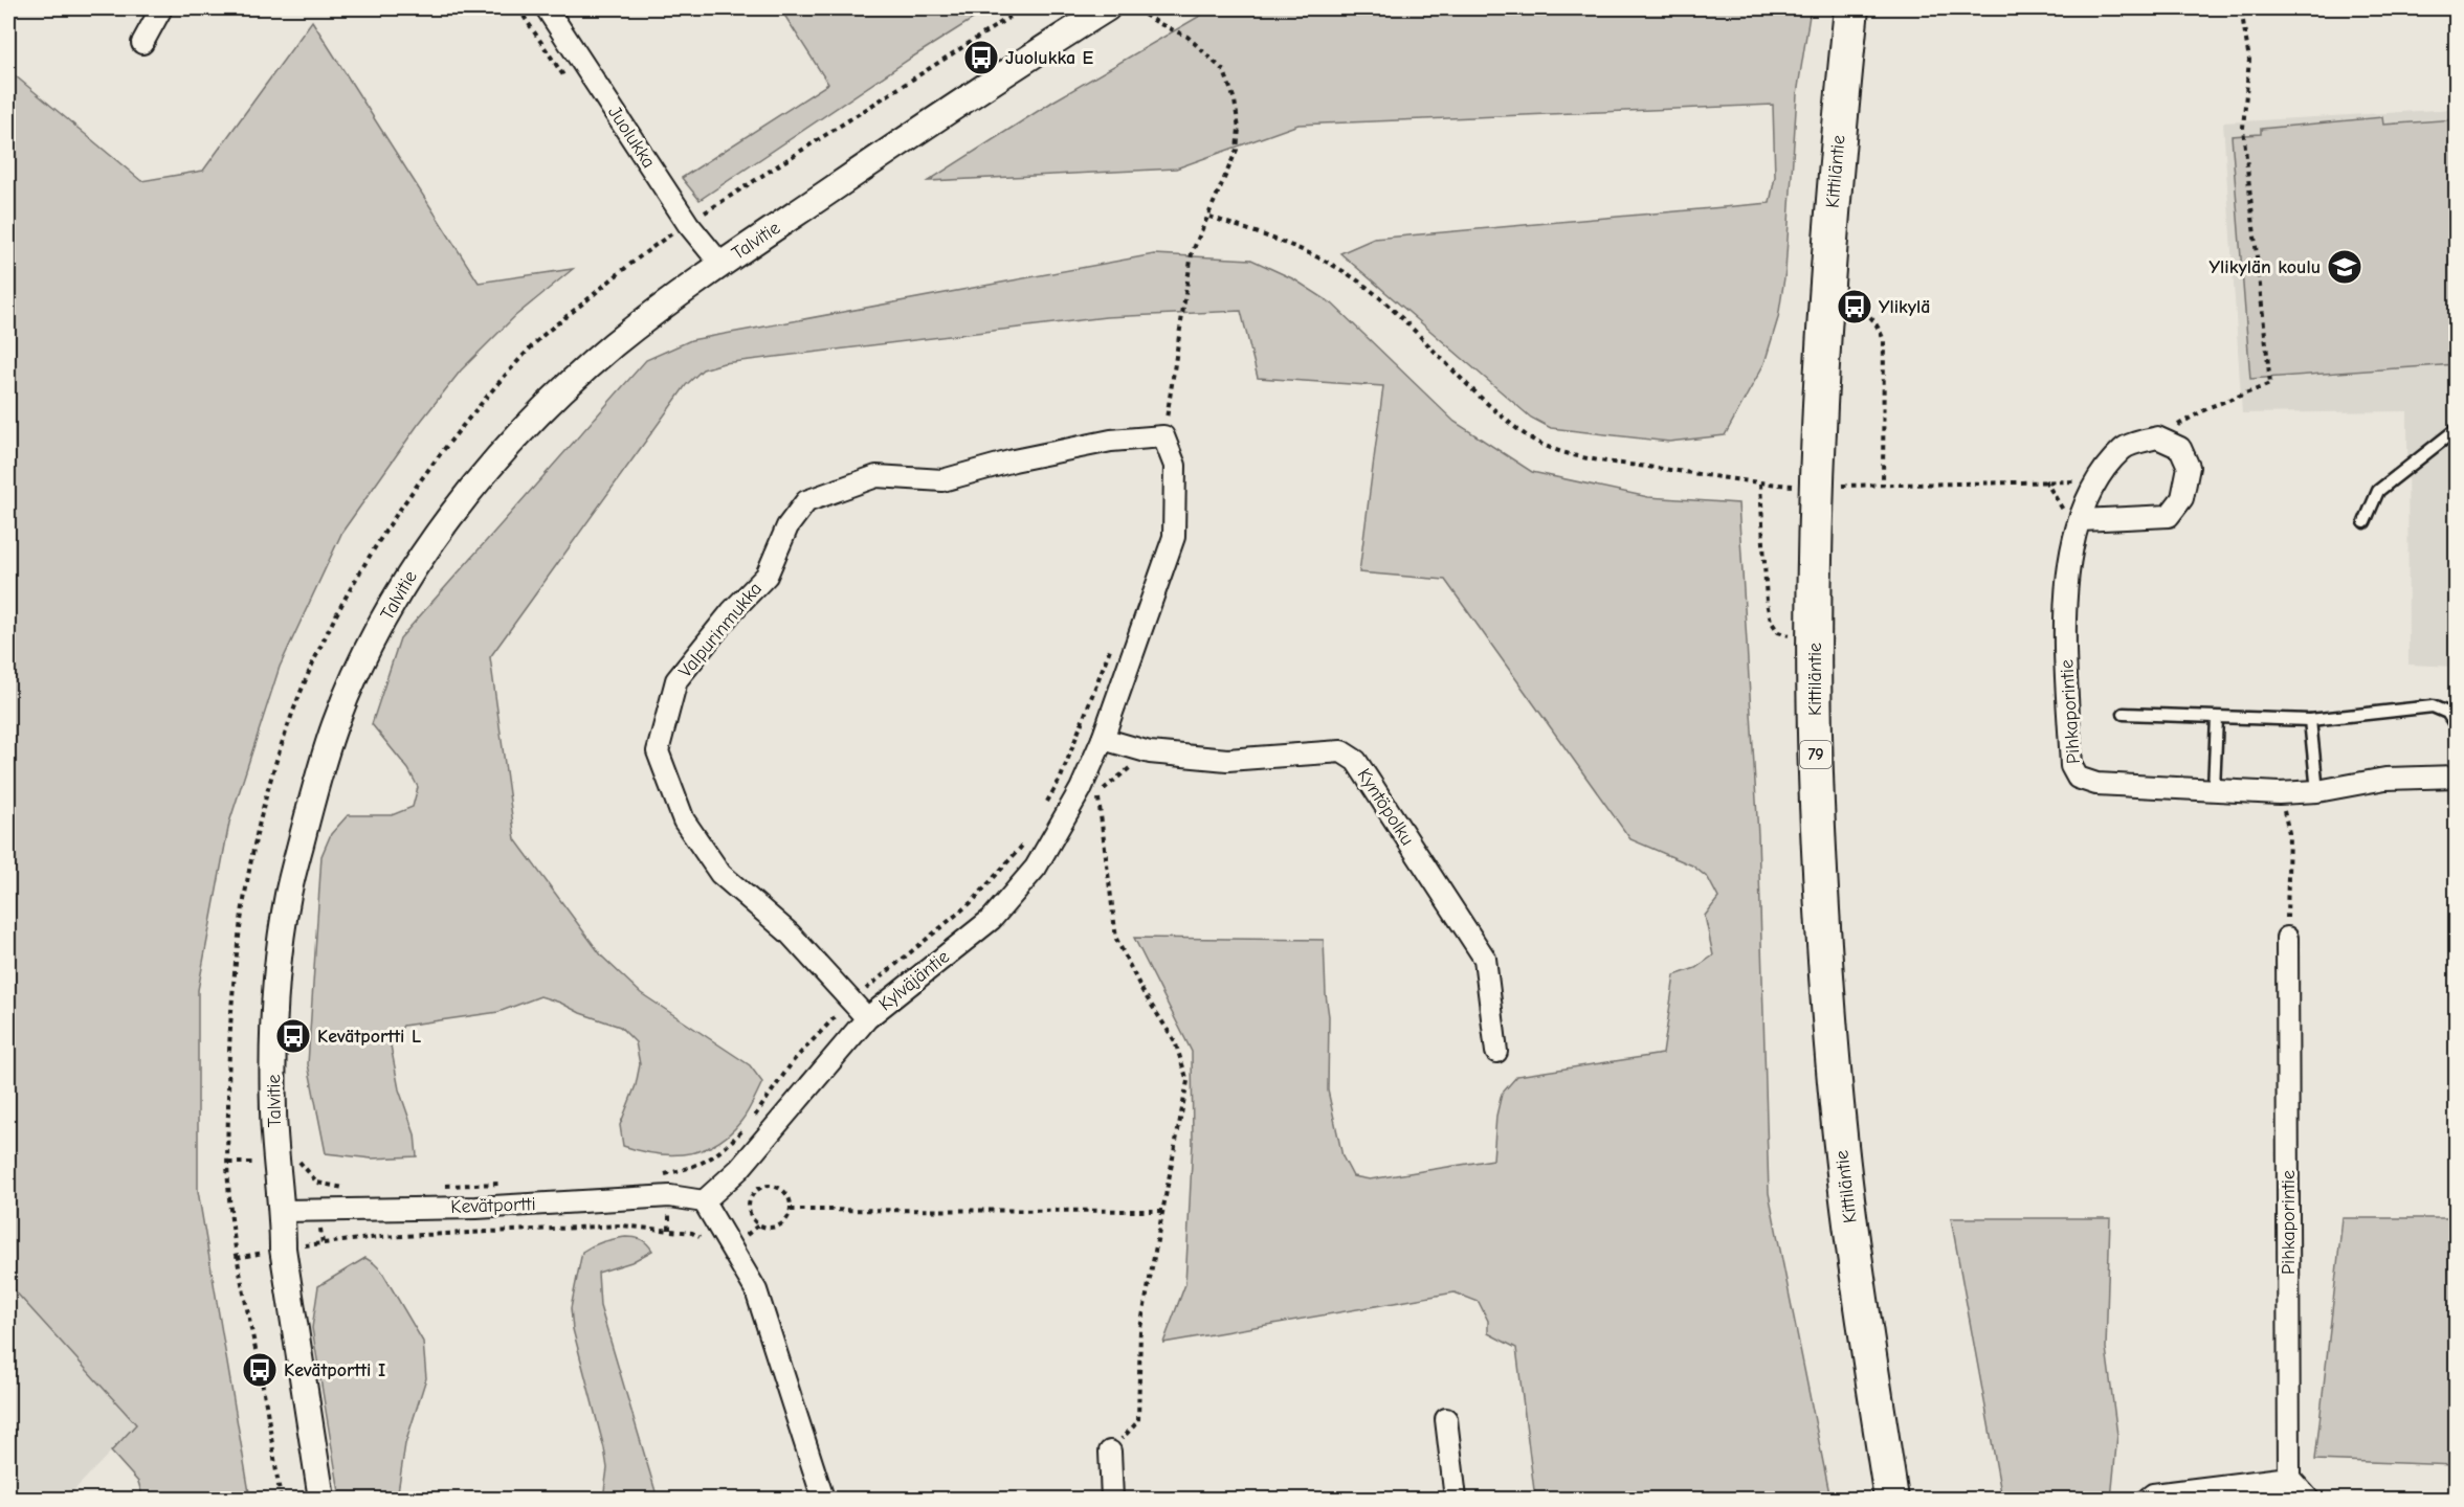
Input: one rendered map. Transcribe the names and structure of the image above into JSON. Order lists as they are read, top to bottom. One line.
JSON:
{"streets":{"main road":["Kittiläntie","79"],"street":["Juolukka","Talvitie","Valpurinmukka","Pihkaporintie","Kyntöpolku","Kylväjäntie","Kevätportti"]},"crossings":[["Juolukka","Talvitie"],["Talvitie","Kevätportti"],["Valpurinmukka","Kylväjäntie"],["Kyntöpolku","Kylväjäntie"],["Kylväjäntie","Kevätportti"]],"places":{"bus stop":["Juolukka E","Ylikylä","Kevätportti L","Kevätportti I"],"school or university":["Ylikylän koulu"]}}
